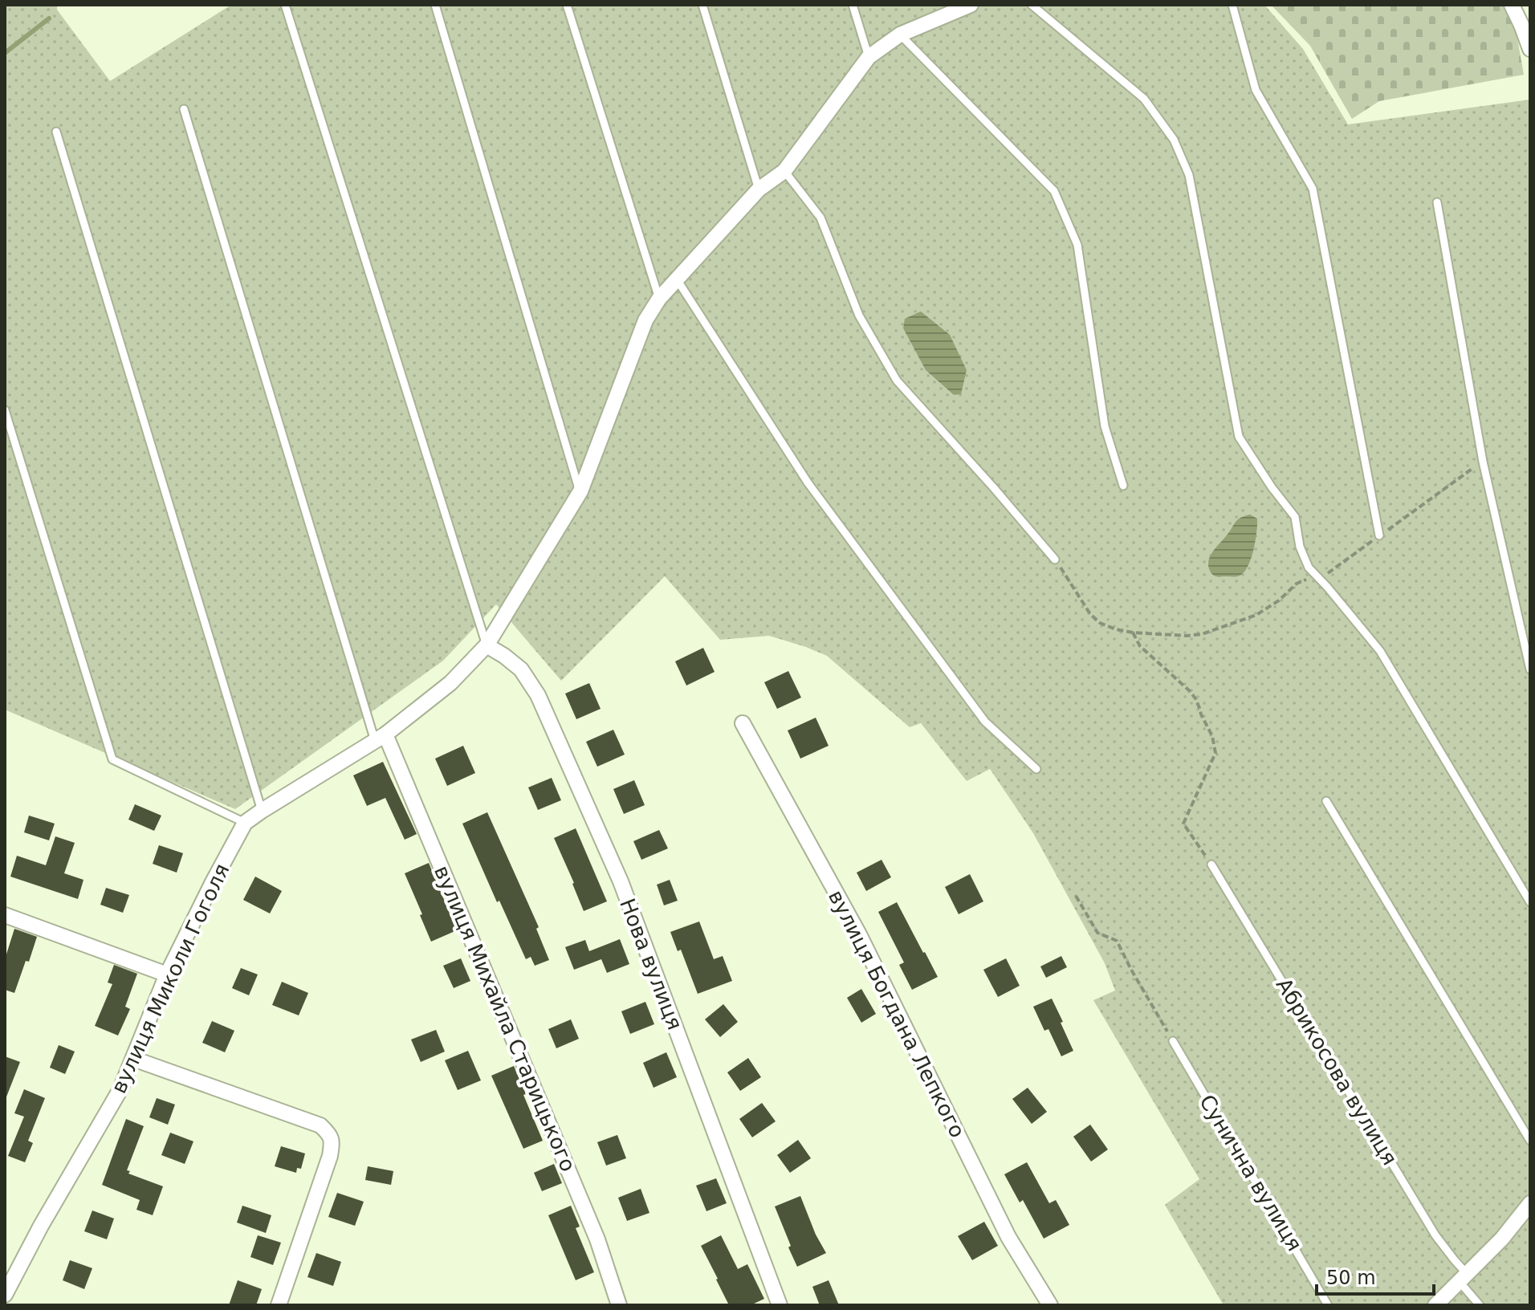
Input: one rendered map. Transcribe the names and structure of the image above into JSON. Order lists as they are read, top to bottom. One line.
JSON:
{"streets":{"street":["Нова вулиця","вулиця Миколи Гоголя","вулиця Богдана Лепкого","вулиця Михайла Старицького"],"lane":["Абрикосова вулиця","Сунична вулиця"]},"crossings":[["Нова вулиця","вулиця Миколи Гоголя"],["вулиця Миколи Гоголя","вулиця Михайла Старицького"]],"scale_bar":"50 m"}
